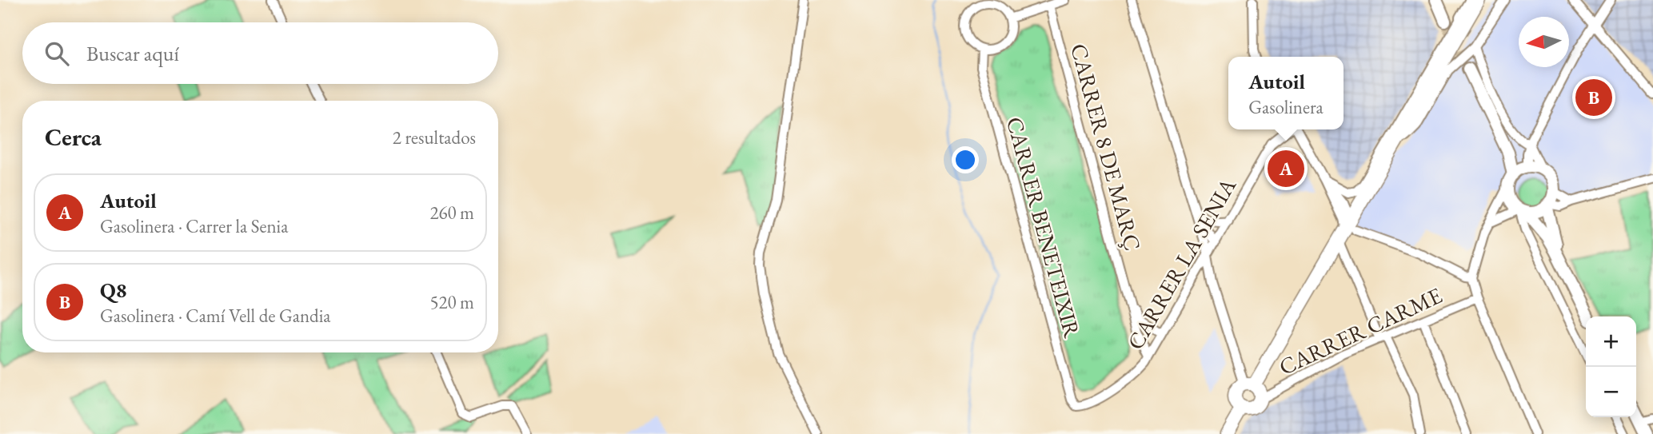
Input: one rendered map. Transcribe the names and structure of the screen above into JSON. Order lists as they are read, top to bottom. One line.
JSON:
{"streets":{"street":["CARRER 8 DE MARÇ","CARRER BENETEIXIR","CARRER LA SENIA","CARRER CARME"]},"crossings":[["CARRER 8 DE MARÇ","CARRER LA SENIA"],["CARRER BENETEIXIR","CARRER LA SENIA"]],"north":"left","page":{"search":"Buscar aquí","popup":["Autoil","Gasolinera"],"pins":["B","A"],"heading":["Cerca","2 resultados"],"list":[{"mark":"A","name":"Autoil","note":"Gasolinera · Carrer la Senia","value":"260 m"},{"mark":"B","name":"Q8","note":"Gasolinera · Camí Vell de Gandia","value":"520 m"}],"map_buttons":["+","−"]}}
